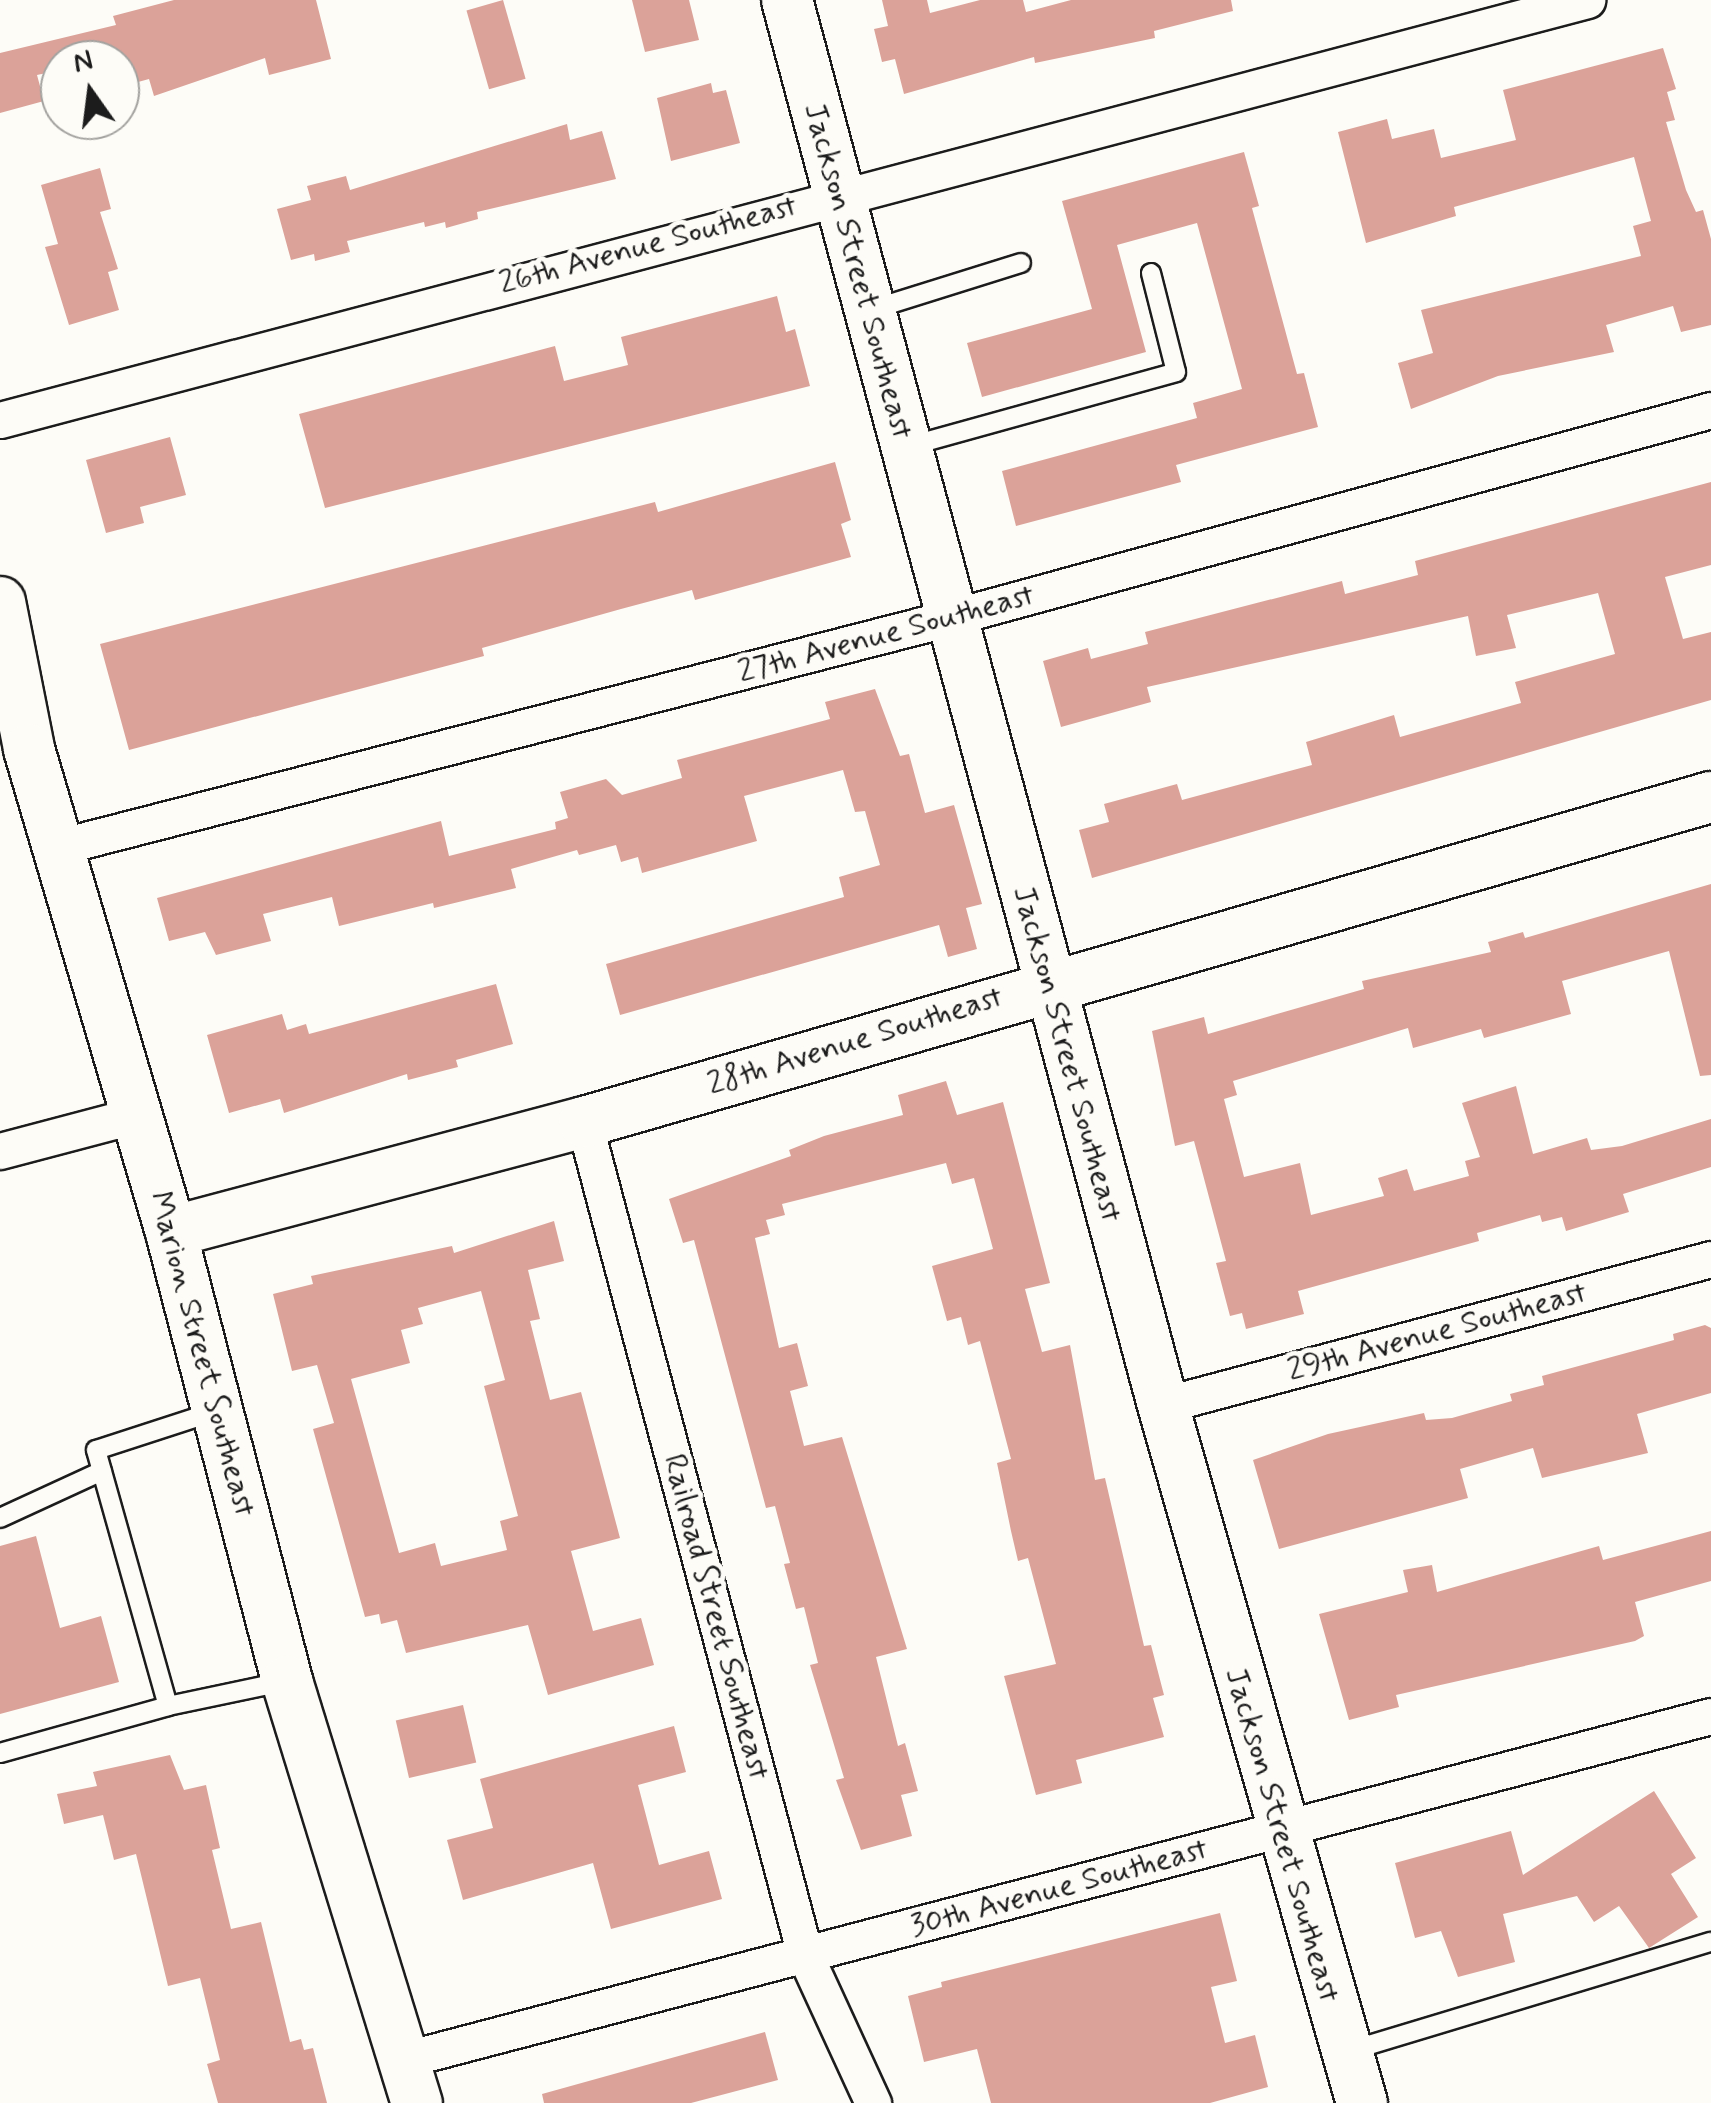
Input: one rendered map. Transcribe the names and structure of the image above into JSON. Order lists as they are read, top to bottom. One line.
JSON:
{"streets":{"street":["26th Avenue Southeast","Jackson Street Southeast","27th Avenue Southeast","28th Avenue Southeast","29th Avenue Southeast","Marion Street Southeast","Railroad Street Southeast","30th Avenue Southeast"]},"crossings":[["26th Avenue Southeast","Jackson Street Southeast"],["Jackson Street Southeast","27th Avenue Southeast"],["Jackson Street Southeast","28th Avenue Southeast"],["Jackson Street Southeast","29th Avenue Southeast"],["Jackson Street Southeast","30th Avenue Southeast"],["27th Avenue Southeast","Marion Street Southeast"],["28th Avenue Southeast","Marion Street Southeast"],["28th Avenue Southeast","Railroad Street Southeast"],["Marion Street Southeast","30th Avenue Southeast"],["Railroad Street Southeast","30th Avenue Southeast"]],"north":"top"}
